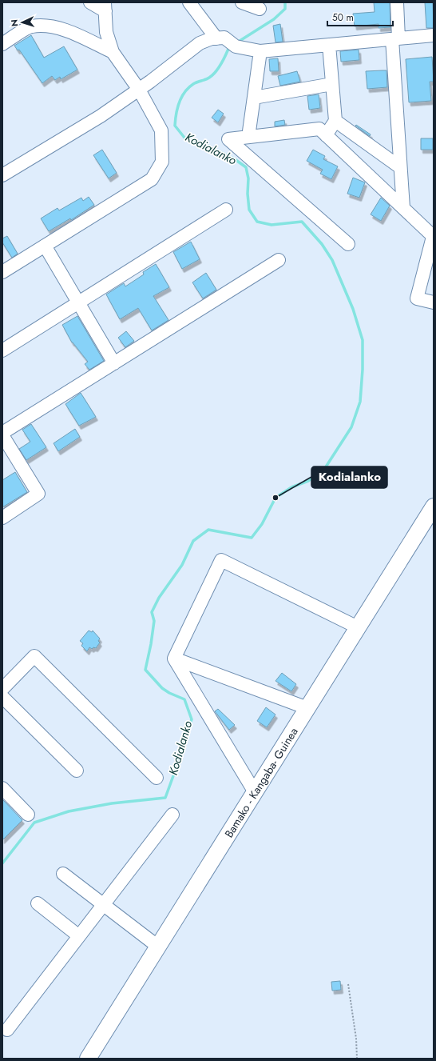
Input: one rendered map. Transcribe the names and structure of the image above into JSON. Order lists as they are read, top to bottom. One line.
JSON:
{"streets":{"main road":["Bamako - Kangaba- Guinea"]},"water":["Kodialanko"],"places":["Kodialanko"],"scale_bar":"50 m","north":"left"}
